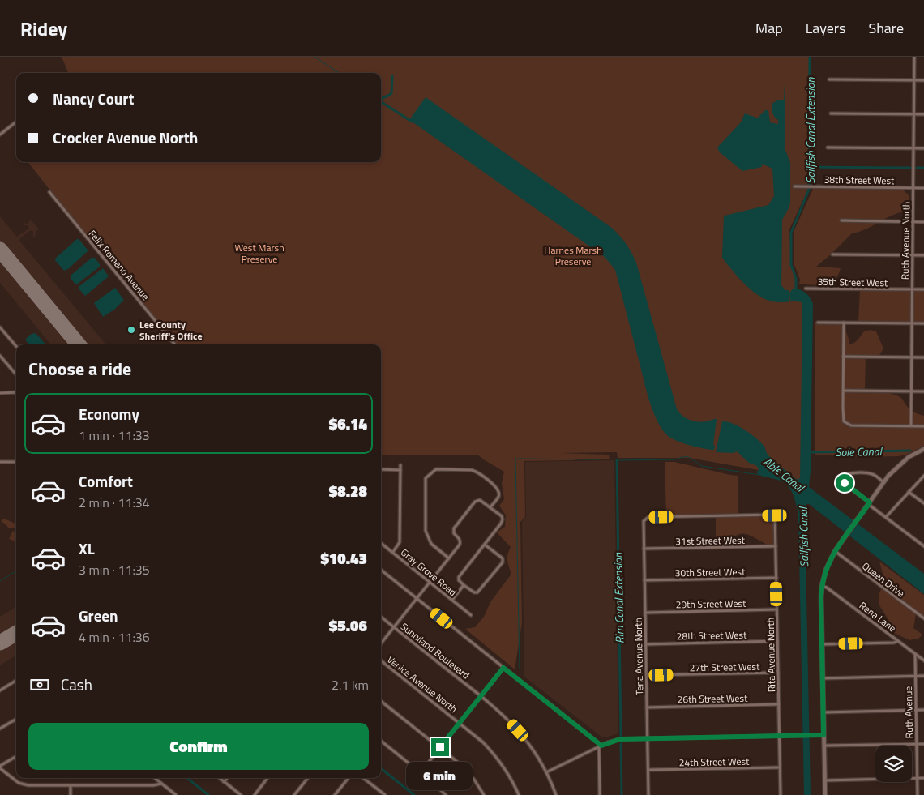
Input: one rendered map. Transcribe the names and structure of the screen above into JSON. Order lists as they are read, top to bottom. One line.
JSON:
{"streets":{"street":["38th Street West","Ruth Avenue North","Felix Romano Avenue","35th Street West","31st Street West","Gray Grove Road","30th Street West","Queen Drive","29th Street West","Rena Lane","28th Street West","Sunniland Boulevard","Rita Avenue North","Tena Avenue North","27th Street West","Venice Avenue North","26th Street West","Ruth Avenue","24th Street West"]},"crossings":[["38th Street West","Ruth Avenue North"],["Ruth Avenue North","35th Street West"],["31st Street West","Rita Avenue North"],["31st Street West","Tena Avenue North"],["30th Street West","Rita Avenue North"],["30th Street West","Tena Avenue North"],["29th Street West","Rita Avenue North"],["29th Street West","Tena Avenue North"],["Rena Lane","Ruth Avenue"],["28th Street West","Rita Avenue North"],["28th Street West","Tena Avenue North"],["Rita Avenue North","Tena Avenue North"],["Rita Avenue North","27th Street West"],["Rita Avenue North","26th Street West"],["Rita Avenue North","24th Street West"],["Tena Avenue North","27th Street West"],["Tena Avenue North","26th Street West"],["Tena Avenue North","24th Street West"]],"water":["Sailfish Canal Extension","Sole Canal","Able Canal","Sailfish Canal","Rim Canal Extension"],"parks":["West Marsh Preserve","Harnes Marsh Preserve"],"places":["Lee County Sheriff's Office"],"page":{"header":"Ridey","nav":["Map","Layers","Share"],"banner":["Nancy Court","Crocker Avenue North"],"heading":"Choose a ride","list":[{"name":"Economy","note":"1 min · 11:33","value":"$6.14"},{"name":"Comfort","note":"2 min · 11:34","value":"$8.28"},{"name":"XL","note":"3 min · 11:35","value":"$10.43"},{"name":"Green","note":"4 min · 11:36","value":"$5.06"}],"pay":["Cash","2.1 km"],"buttons":"Confirm","bubble":"6 min"}}
